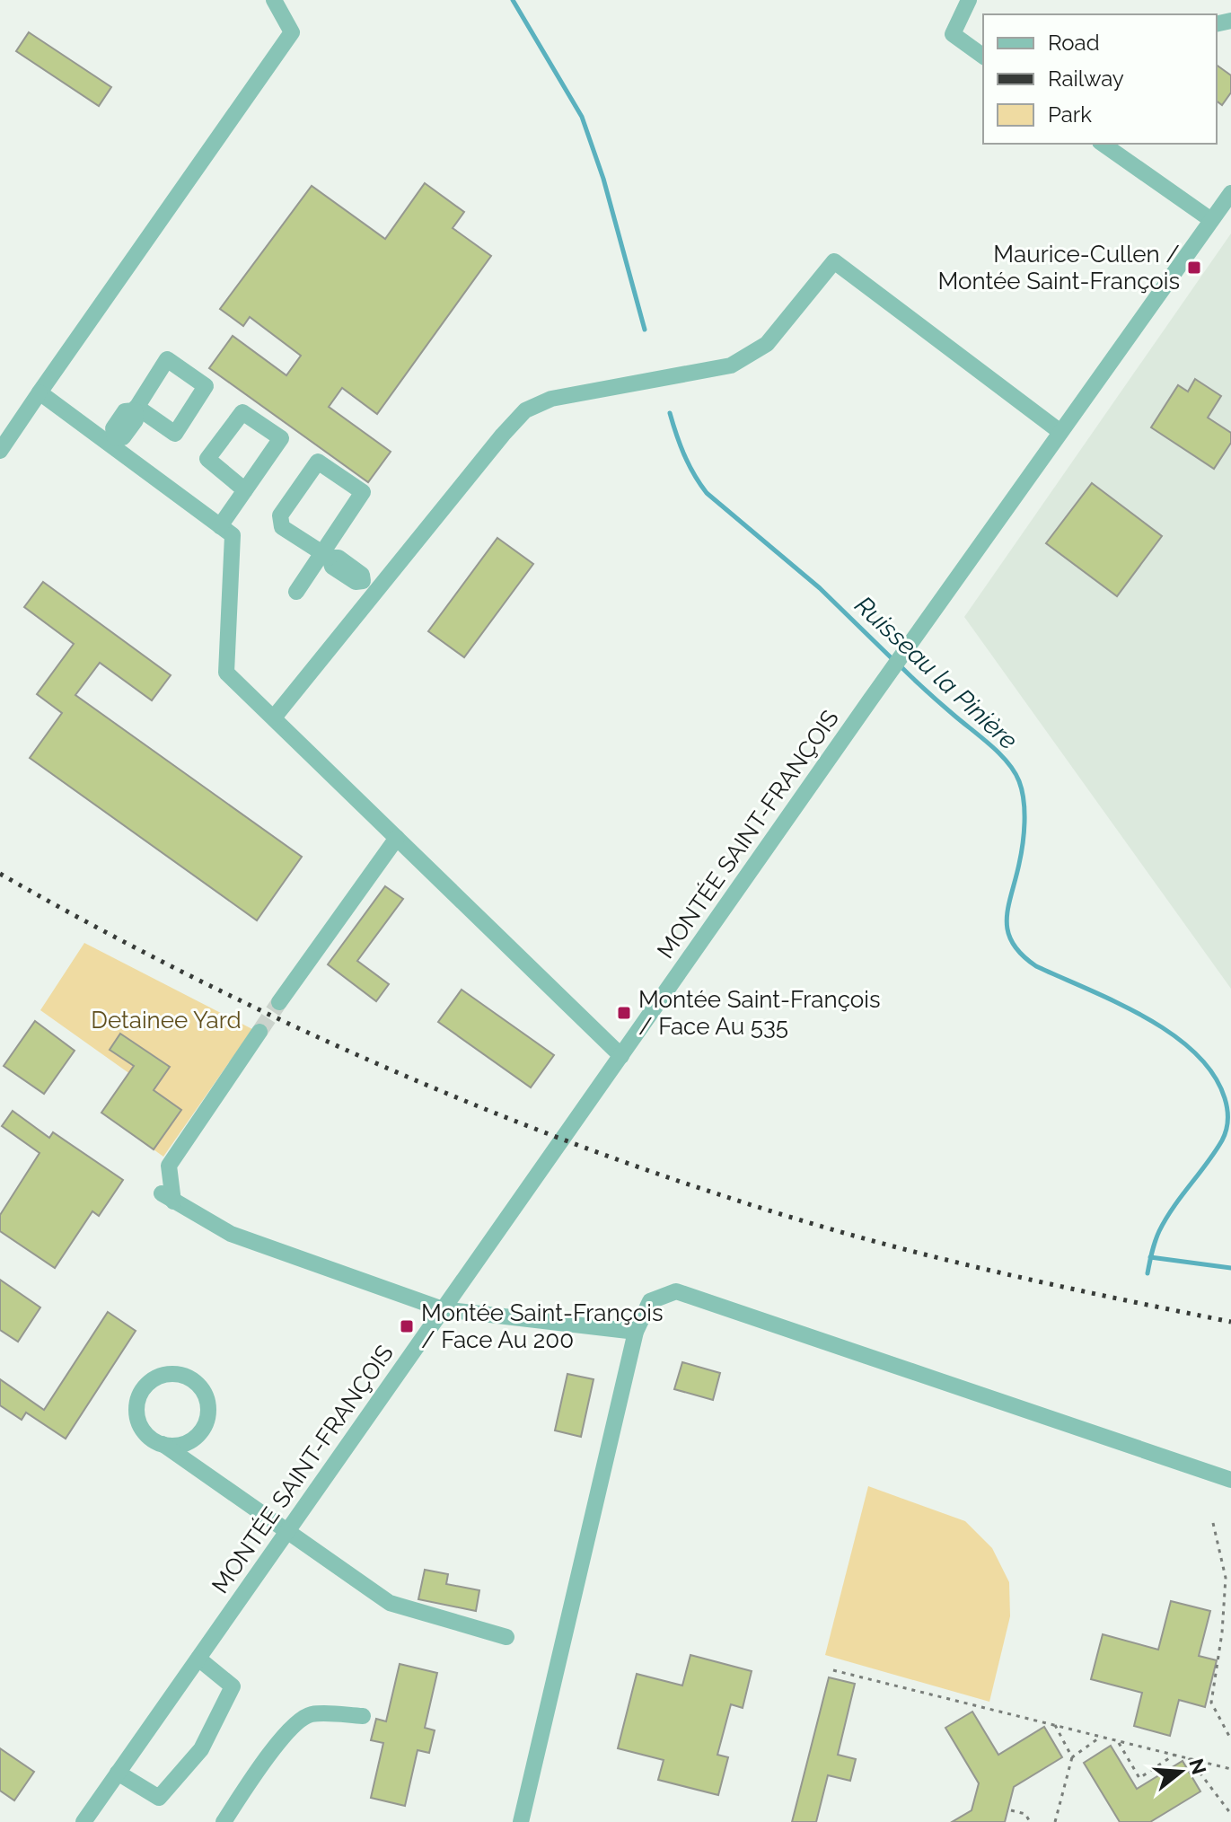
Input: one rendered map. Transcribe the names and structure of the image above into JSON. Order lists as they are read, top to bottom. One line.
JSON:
{"streets":{"street":["MONTÉE SAINT-FRANÇOIS"]},"water":["Ruisseau la Pinière"],"parks":["Detainee Yard"],"places":{"transit":["Maurice-Cullen / Montée Saint-François","Montée Saint-François / Face Au 535","Montée Saint-François / Face Au 200"]},"legend":["Road","Railway","Park"],"north":"right"}
